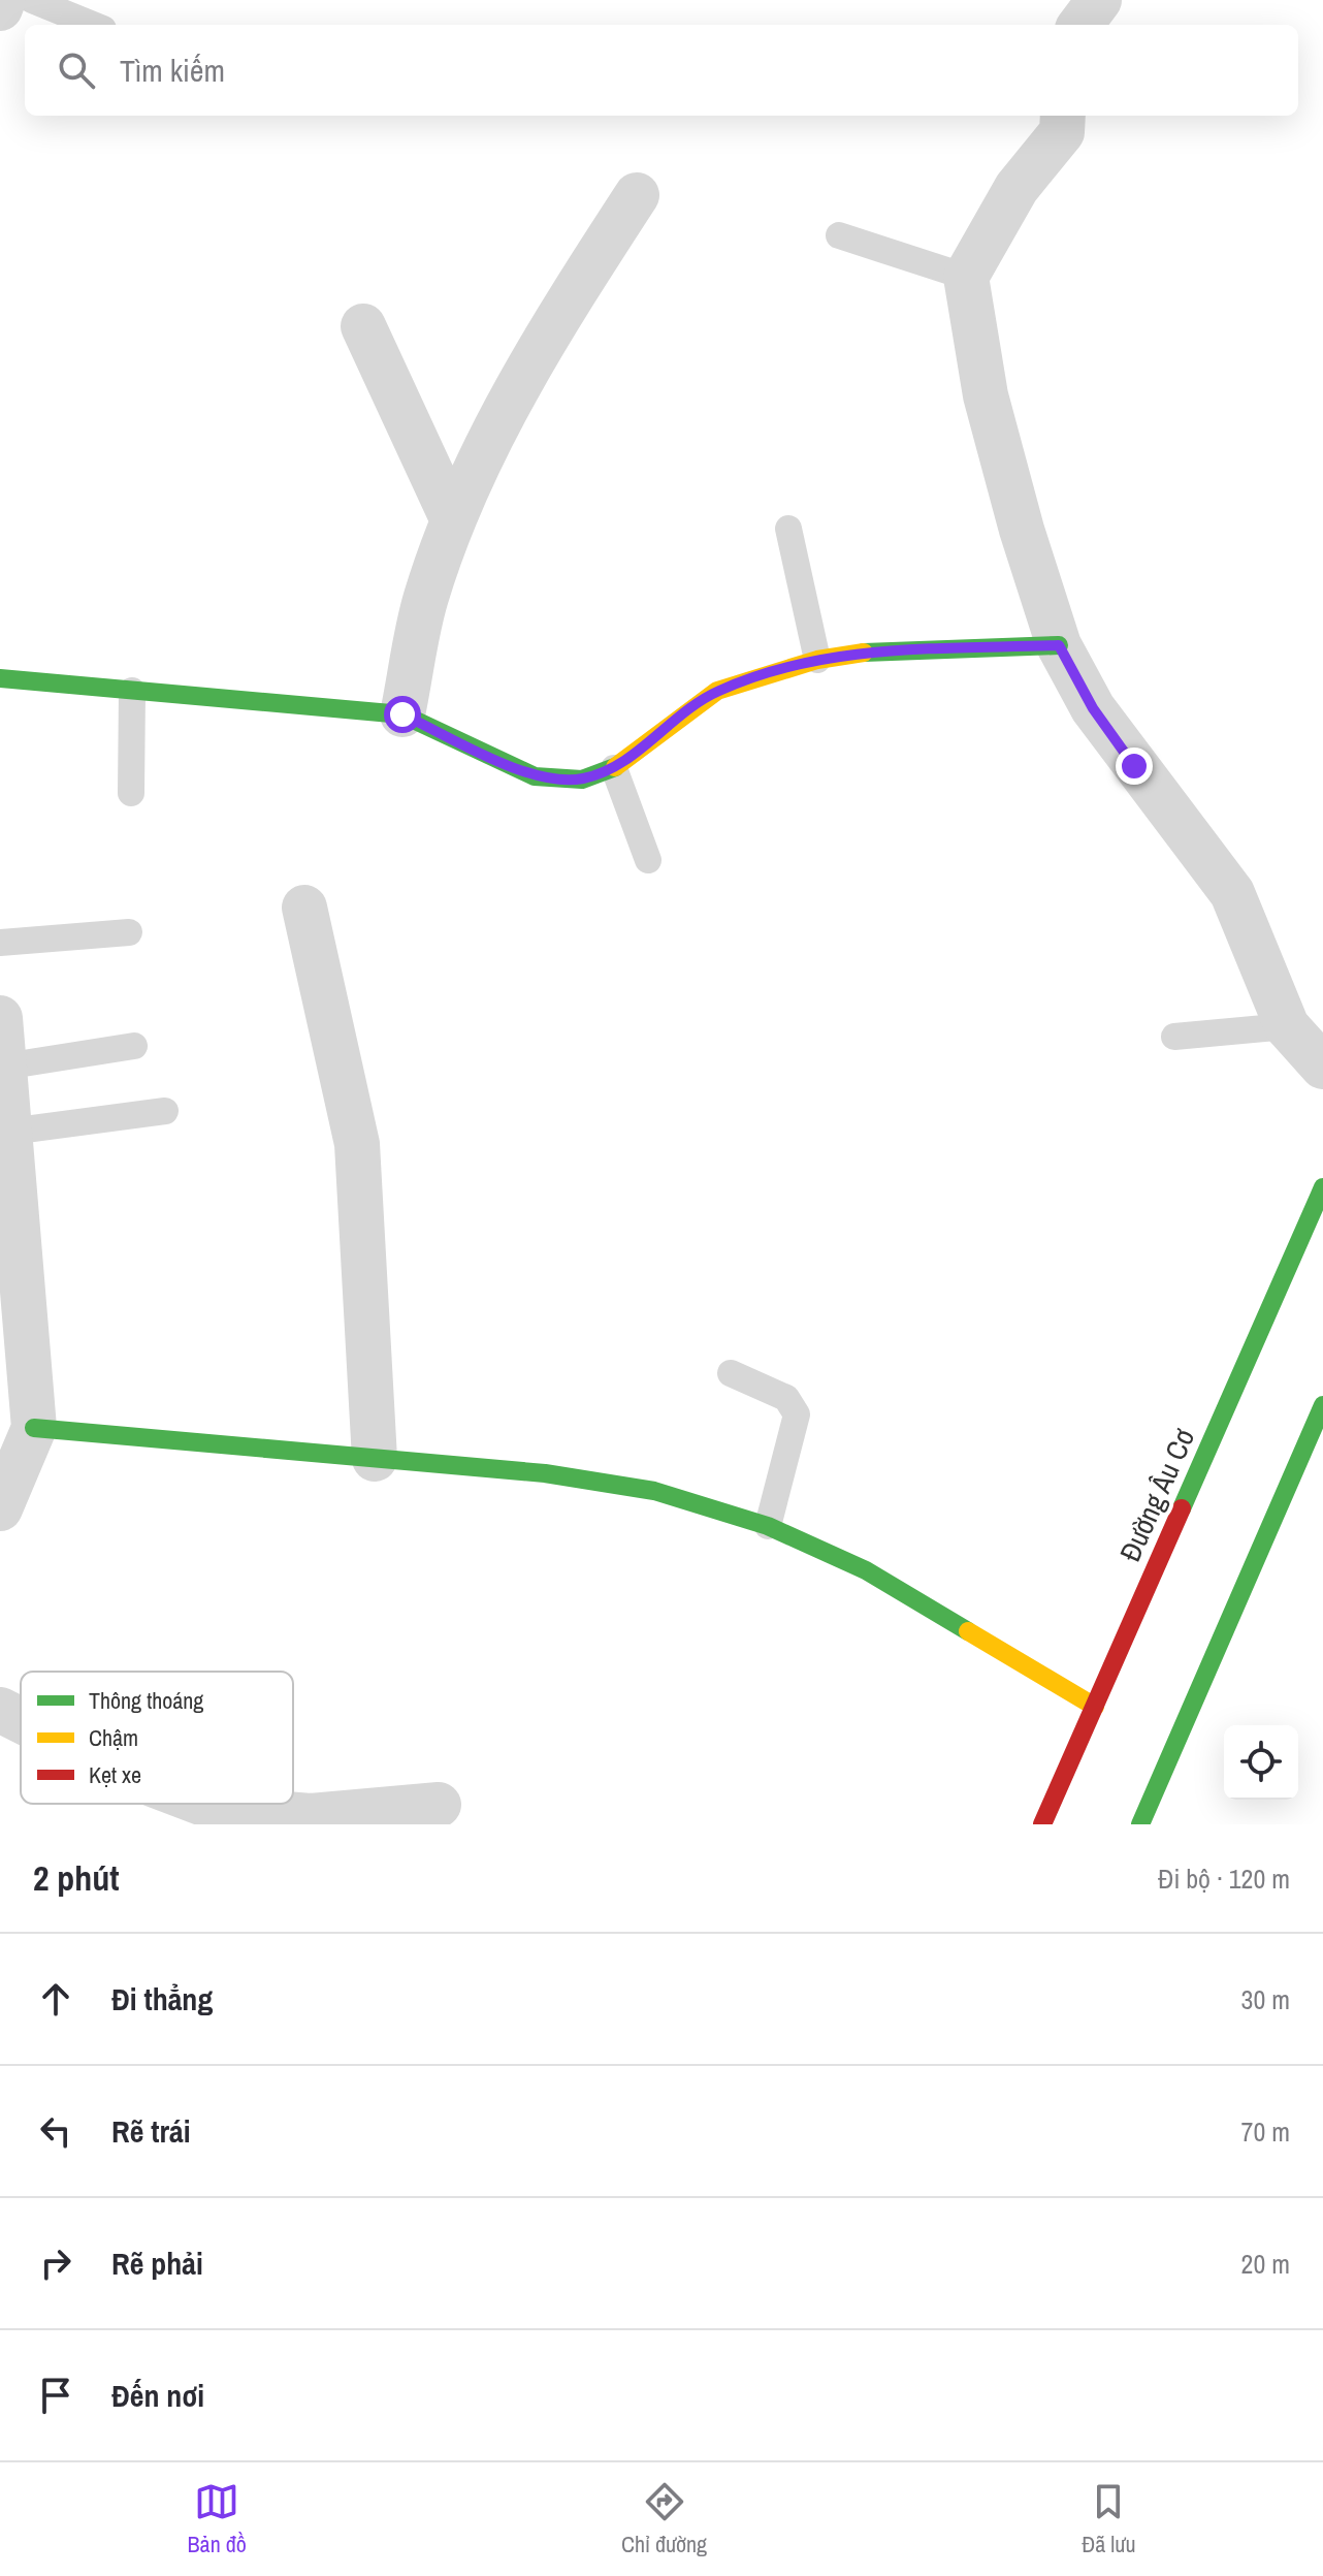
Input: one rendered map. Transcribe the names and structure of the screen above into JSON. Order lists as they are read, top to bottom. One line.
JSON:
{"streets":{"street":["Đường Âu Cơ"]},"legend":["Thông thoáng","Chậm","Kẹt xe"],"page":{"search":"Tìm kiếm","heading":["2 phút","Đi bộ · 120 m"],"list":[["Đi thẳng","30 m"],["Rẽ trái","70 m"],["Rẽ phải","20 m"],"Đến nơi"],"nav":["Bản đồ","Chỉ đường","Đã lưu"]}}
